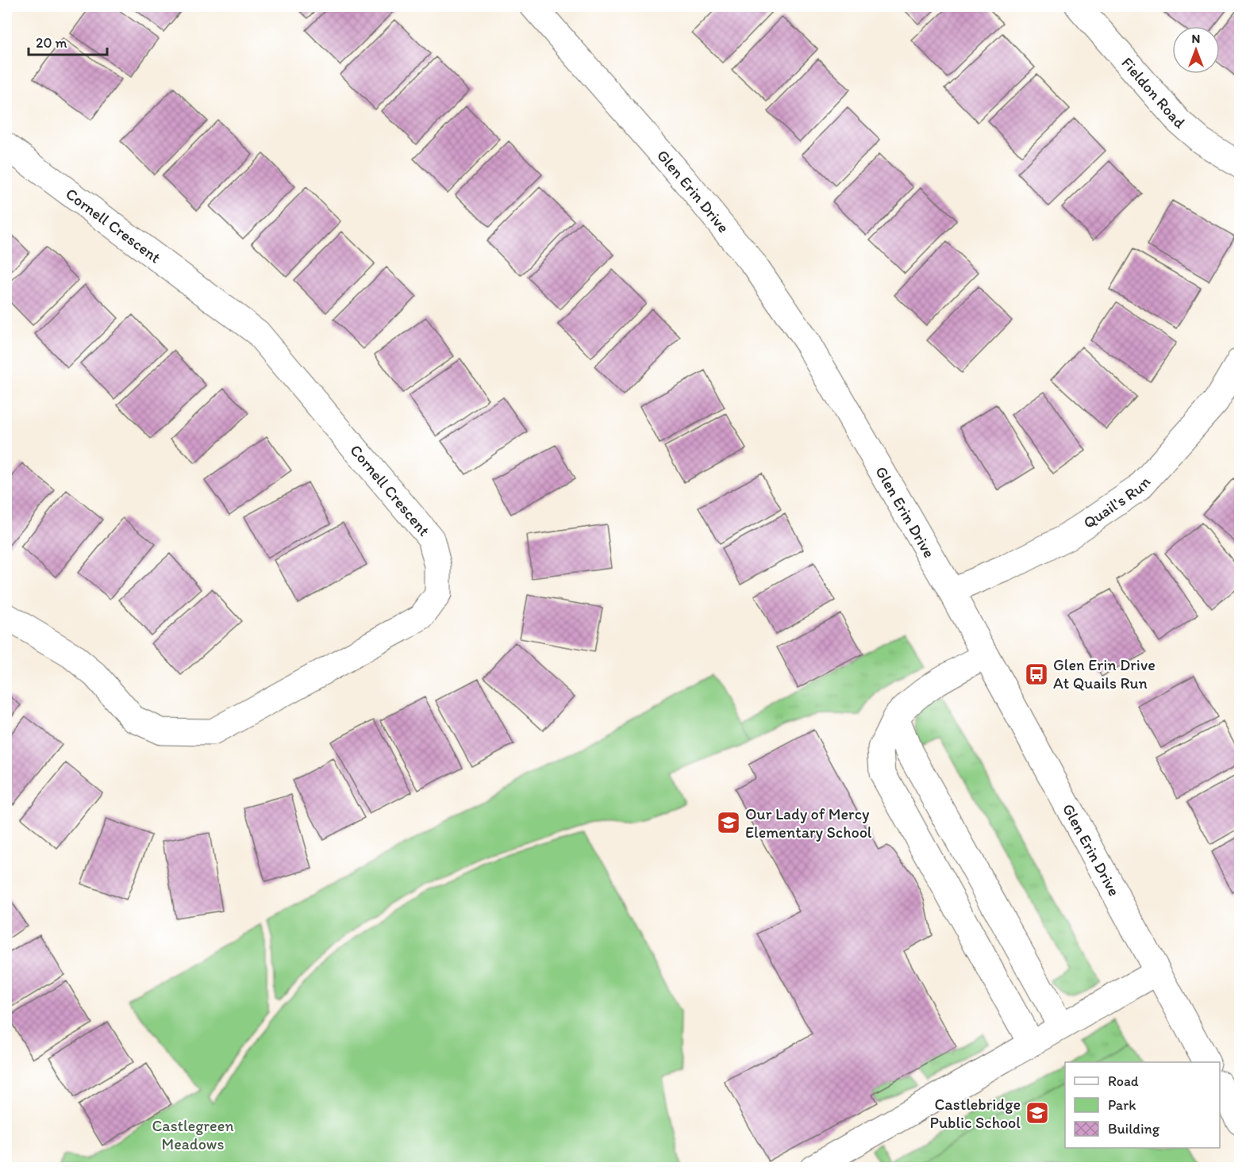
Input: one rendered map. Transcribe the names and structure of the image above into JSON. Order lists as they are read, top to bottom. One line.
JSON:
{"streets":{"street":["Fieldon Road","Glen Erin Drive","Cornell Crescent","Quail's Run"]},"crossings":[["Glen Erin Drive","Quail's Run"]],"parks":["Castlegreen Meadows"],"places":{"bus stop":["Glen Erin Drive At Quails Run"],"school or university":["Our Lady of Mercy Elementary School","Castlebridge Public School"]},"legend":["Road","Park","Building"],"scale_bar":"20 m","north":"top"}
